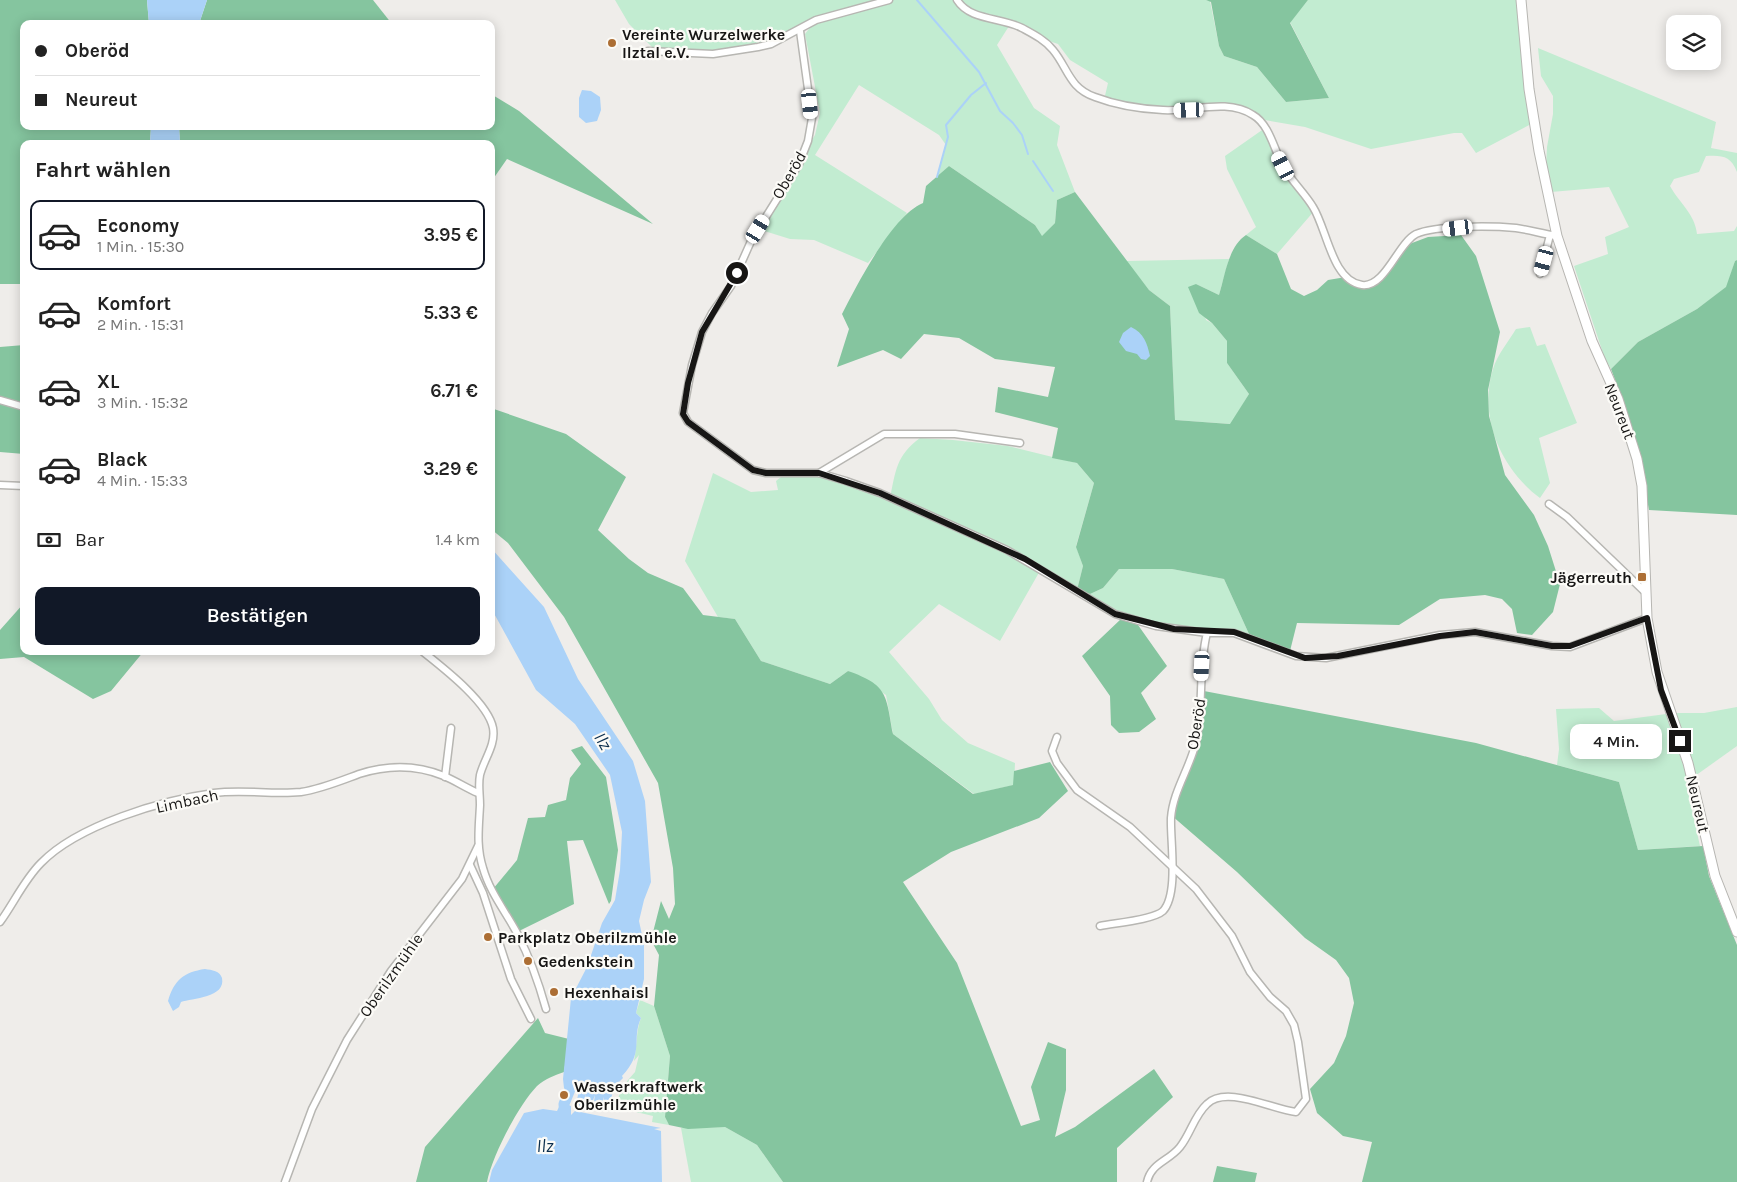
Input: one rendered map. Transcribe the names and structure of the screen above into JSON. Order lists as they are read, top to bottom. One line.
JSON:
{"streets":{"street":["Oberöd","Neureut","Limbach","Oberilzmühle"]},"water":["Ilz"],"places":{"other":["Vereinte Wurzelwerke Ilztal e.V.","Parkplatz Oberilzmühle","Gedenkstein","Hexenhaisl","Wasserkraftwerk Oberilzmühle"],"transit":["Jägerreuth"]},"page":{"banner":["Oberöd","Neureut"],"heading":"Fahrt wählen","list":[{"name":"Economy","note":"1 Min. · 15:30","value":"3.95 €"},{"name":"Komfort","note":"2 Min. · 15:31","value":"5.33 €"},{"name":"XL","note":"3 Min. · 15:32","value":"6.71 €"},{"name":"Black","note":"4 Min. · 15:33","value":"3.29 €"}],"pay":["Bar","1.4 km"],"buttons":"Bestätigen","bubble":"4 Min."}}
